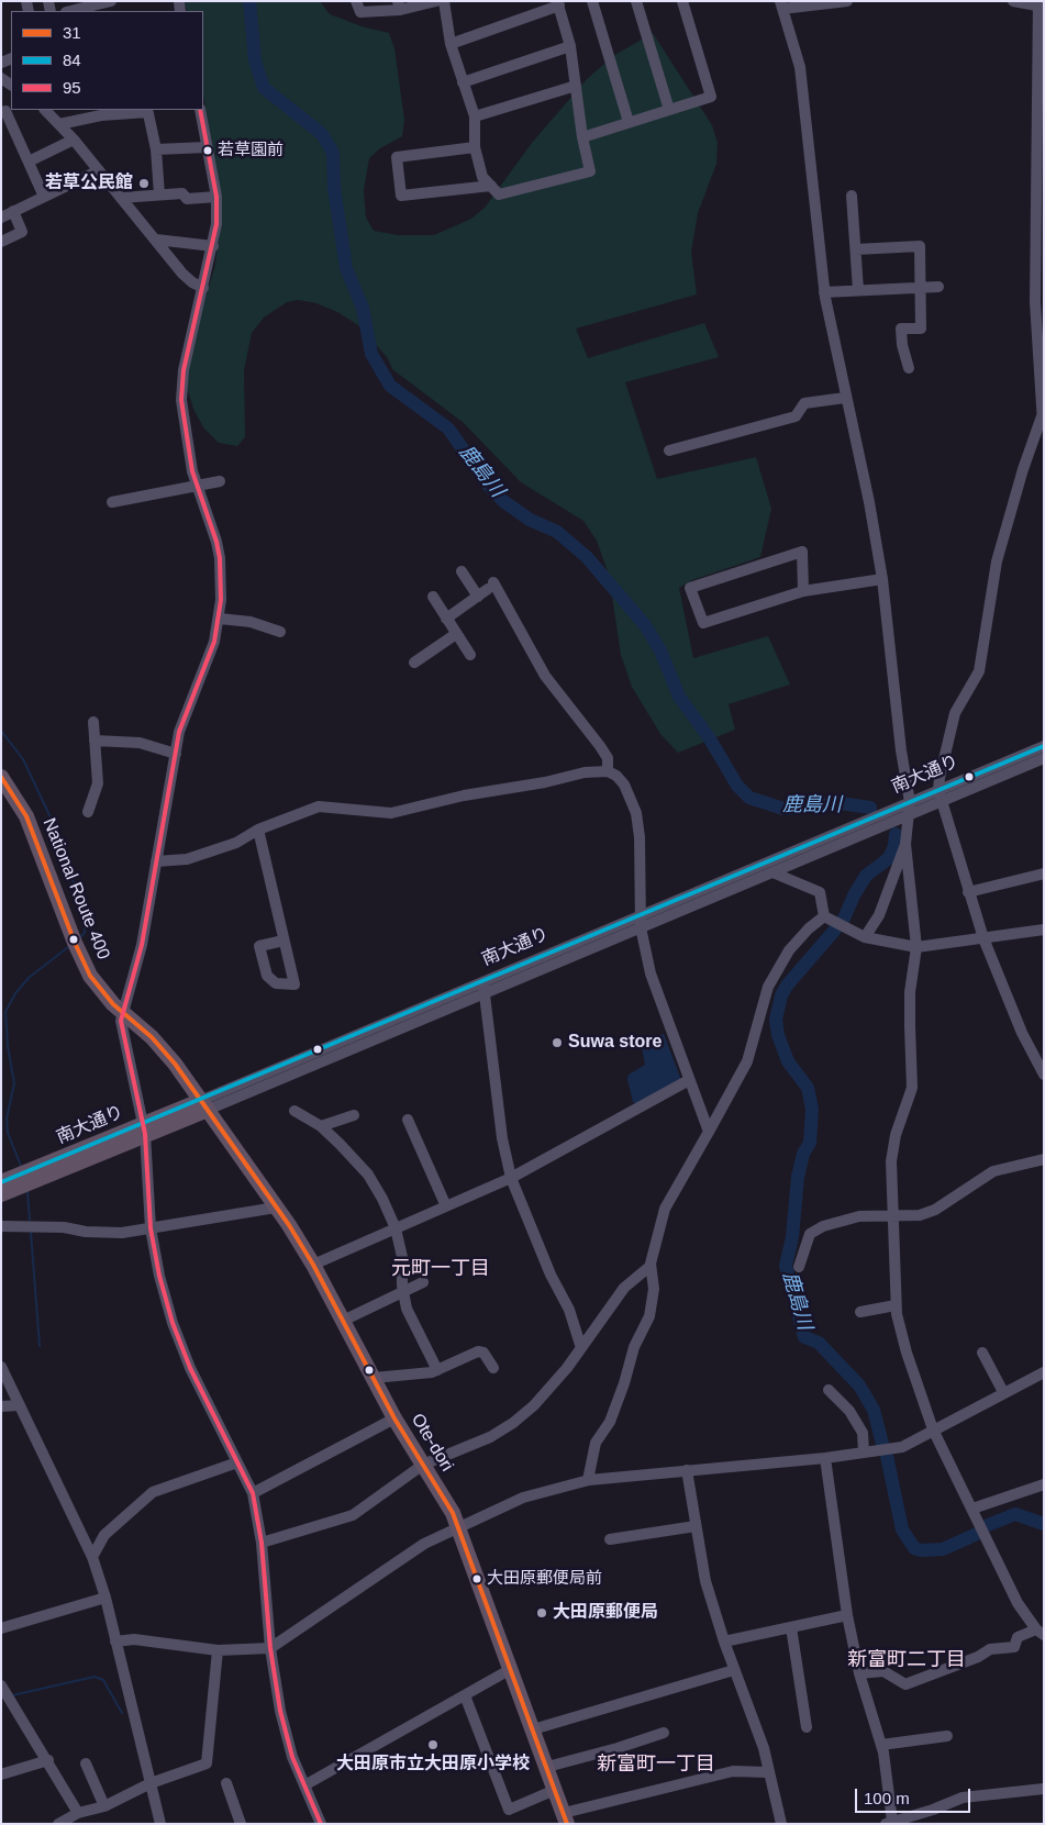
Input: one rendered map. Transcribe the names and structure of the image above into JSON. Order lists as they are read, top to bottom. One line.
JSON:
{"streets":{"highway":["南大通り","National Route 400","Ote-dori"]},"crossings":[["南大通り","National Route 400"],["南大通り","Ote-dori"],["National Route 400","Ote-dori"]],"districts":["元町一丁目","新富町二丁目","新富町一丁目"],"water":["鹿島川"],"places":["若草園前","若草公民館","Suwa store","大田原郵便局前","大田原郵便局","大田原市立大田原小学校"],"lines":["transit line 95","transit line 84","transit line 31"],"legend":["31","84","95"],"scale_bar":"100 m"}
